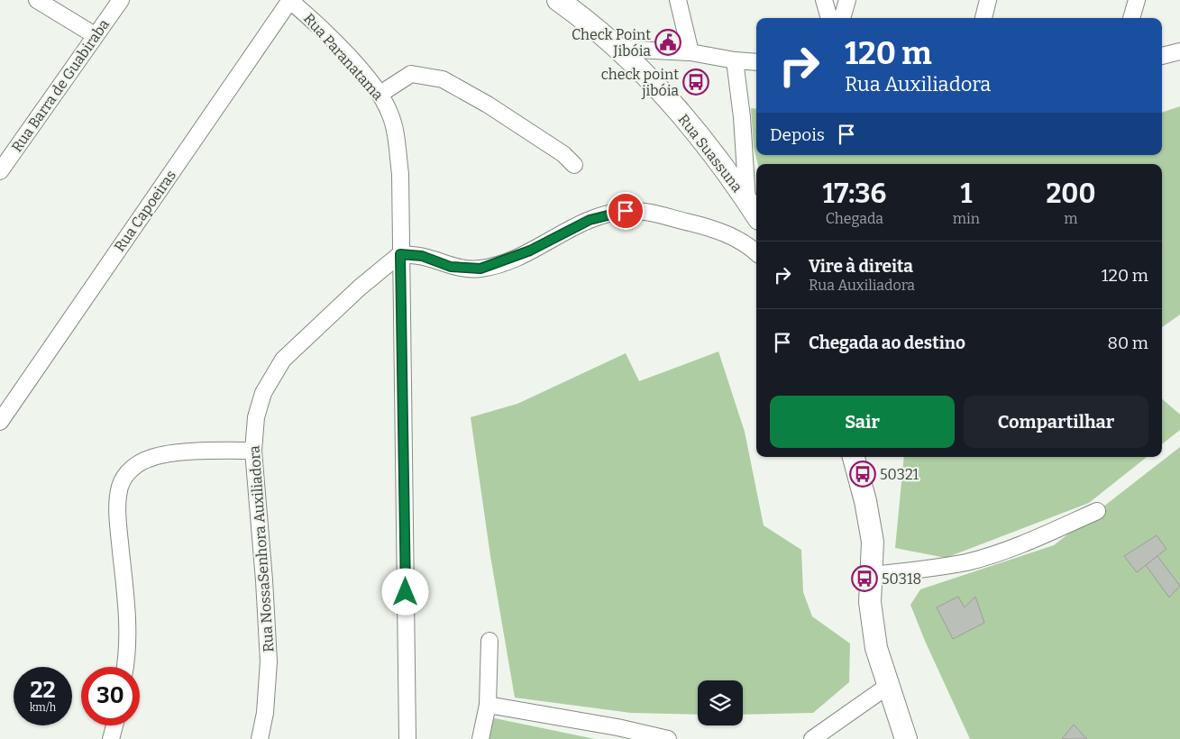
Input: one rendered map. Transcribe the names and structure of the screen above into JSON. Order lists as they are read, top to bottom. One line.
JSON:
{"streets":{"street":["Rua Paranatama","Rua Barra de Guabiraba","Rua Suassuna","Rua Capoeiras","Rua NossaSenhora Auxiliadora"]},"crossings":[["Rua Paranatama","Rua Capoeiras"],["Rua Paranatama","Rua NossaSenhora Auxiliadora"]],"places":{"public building":["Check Point Jibóia"],"bus stop":["check point jibóia","50321","50318"]},"page":{"turn":["120 m","Rua Auxiliadora"],"then":"Depois","eta":["17:36","Chegada","1","min","200","m"],"list":[{"name":"Vire à direita","note":"Rua Auxiliadora","value":"120 m"},{"name":"Chegada ao destino","value":"80 m"}],"buttons":["Sair","Compartilhar"],"speed":"22 km/h","limit":"30"}}
